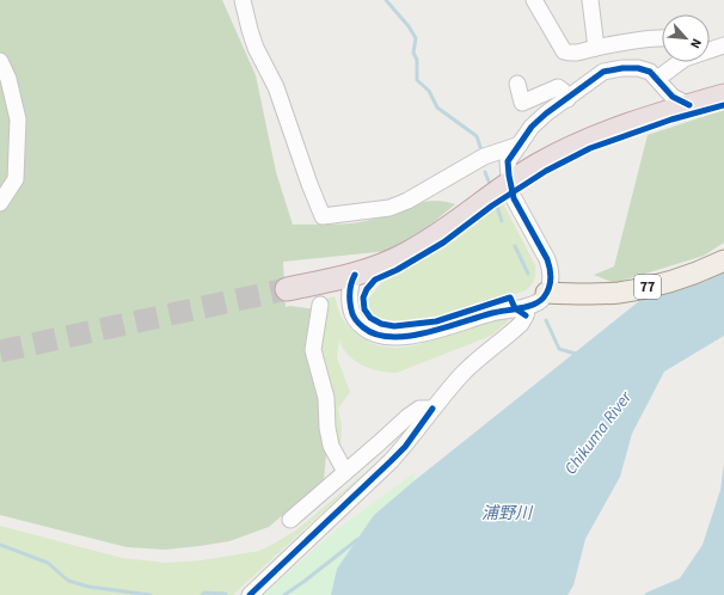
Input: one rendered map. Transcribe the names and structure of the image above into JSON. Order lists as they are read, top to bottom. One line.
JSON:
{"streets":{"main road":["77"]},"water":["Chikuma River","浦野川"],"north":"bottom right"}
